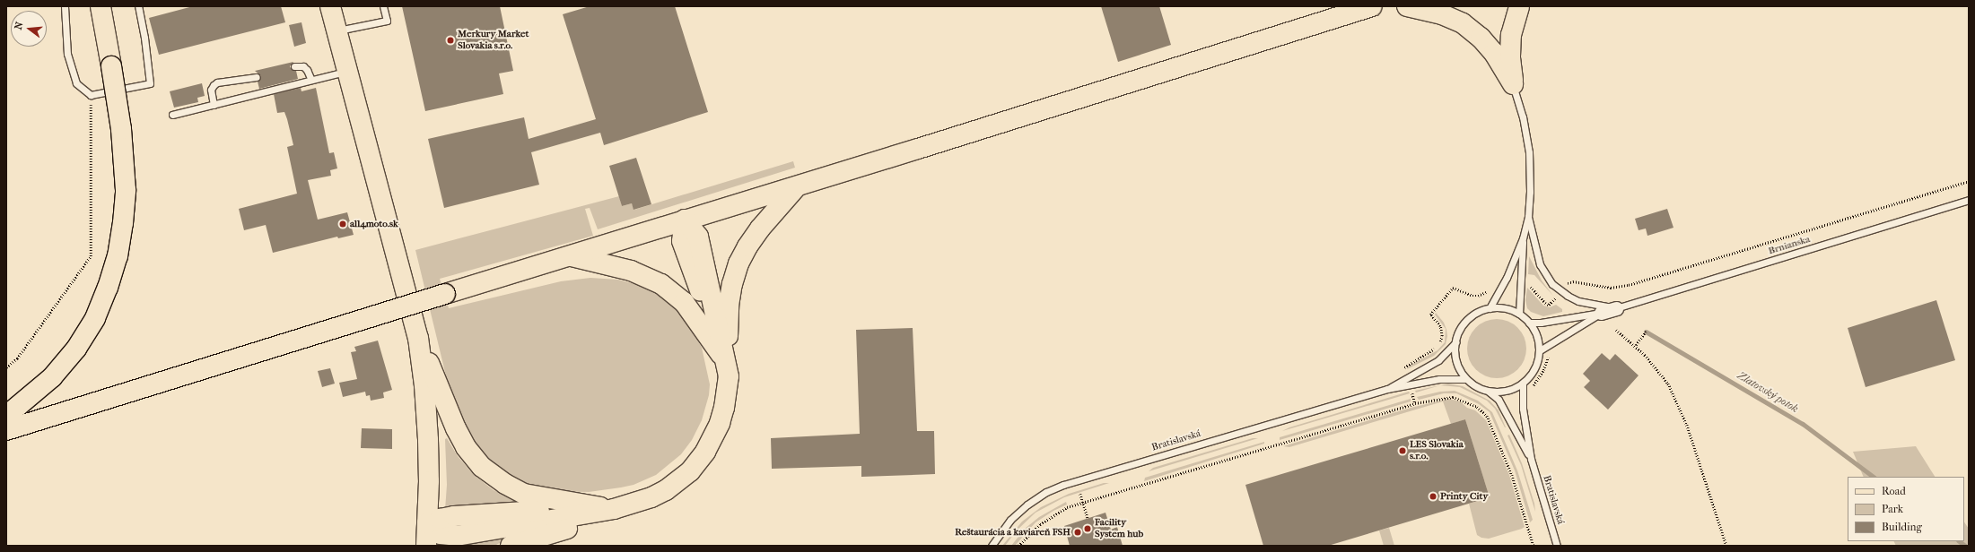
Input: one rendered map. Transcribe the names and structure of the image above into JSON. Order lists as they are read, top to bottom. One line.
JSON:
{"streets":{"lane":["Brnianska","Bratislavská"]},"water":["Zlatovský potok"],"places":["Merkury Market Slovakia s.r.o.","all4moto.sk","LES Slovakia s.r.o.","Printy City","Facility System hub","Reštaurácia a kaviareň FSH"],"legend":["Road","Park","Building"],"north":"left"}
